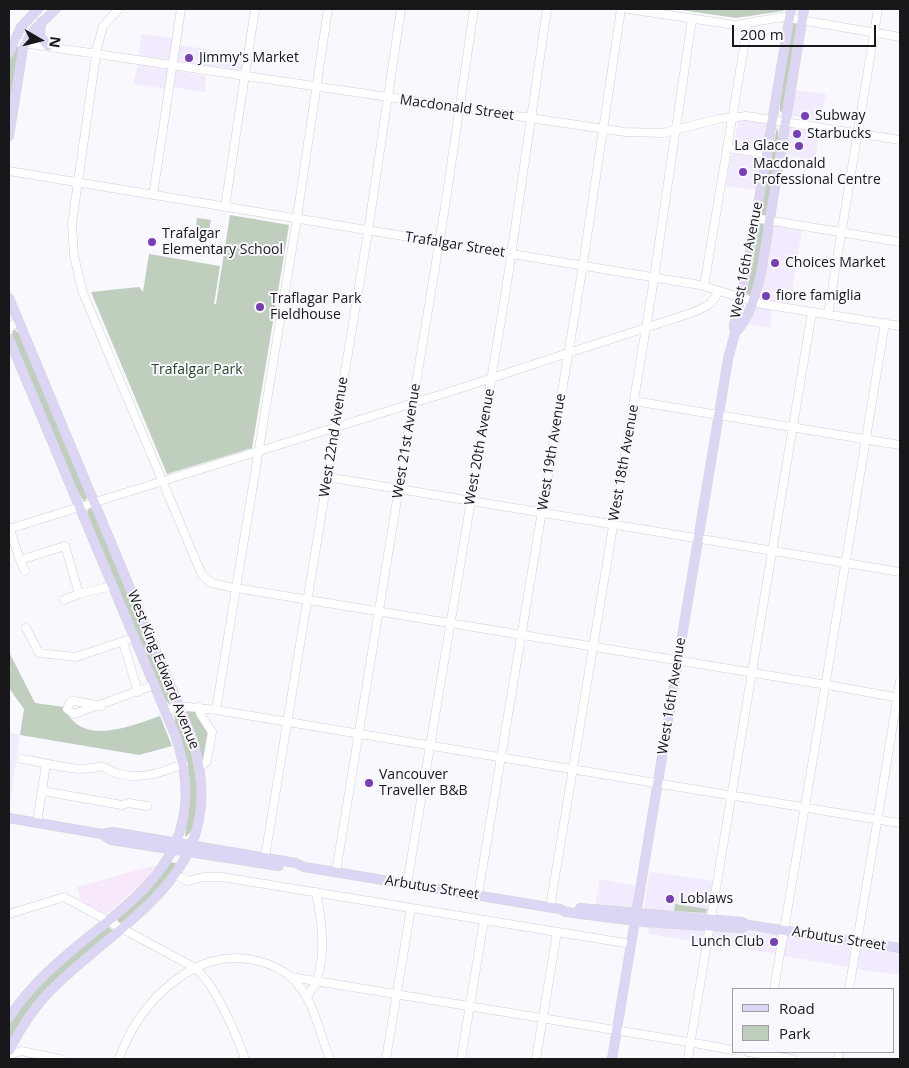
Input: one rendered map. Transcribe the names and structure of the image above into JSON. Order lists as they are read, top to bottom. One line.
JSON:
{"streets":{"main road":["West 16th Avenue","West King Edward Avenue","Arbutus Street"],"street":["Macdonald Street","Trafalgar Street","West 22nd Avenue","West 21st Avenue","West 20th Avenue","West 19th Avenue","West 18th Avenue"]},"crossings":[["Macdonald Street","West 16th Avenue"],["Macdonald Street","West 22nd Avenue"],["Macdonald Street","West 21st Avenue"],["Macdonald Street","West 20th Avenue"],["Macdonald Street","West 19th Avenue"],["Macdonald Street","West 18th Avenue"],["Trafalgar Street","West 16th Avenue"],["Trafalgar Street","West 22nd Avenue"],["Trafalgar Street","West 21st Avenue"],["Trafalgar Street","West 20th Avenue"],["Trafalgar Street","West 19th Avenue"],["Trafalgar Street","West 18th Avenue"],["West 16th Avenue","Arbutus Street"],["West 22nd Avenue","Arbutus Street"],["West 21st Avenue","Arbutus Street"],["West 20th Avenue","Arbutus Street"],["West 19th Avenue","Arbutus Street"],["West 18th Avenue","Arbutus Street"],["West King Edward Avenue","Arbutus Street"]],"parks":["Trafalgar Park"],"places":["Jimmy's Market","Subway","Starbucks","La Glace","Macdonald Professional Centre","Trafalgar Elementary School","Choices Market","fiore famiglia","Traflagar Park Fieldhouse","Vancouver Traveller B&B","Loblaws","Lunch Club"],"legend":["Road","Park"],"scale_bar":"200 m","north":"right"}
